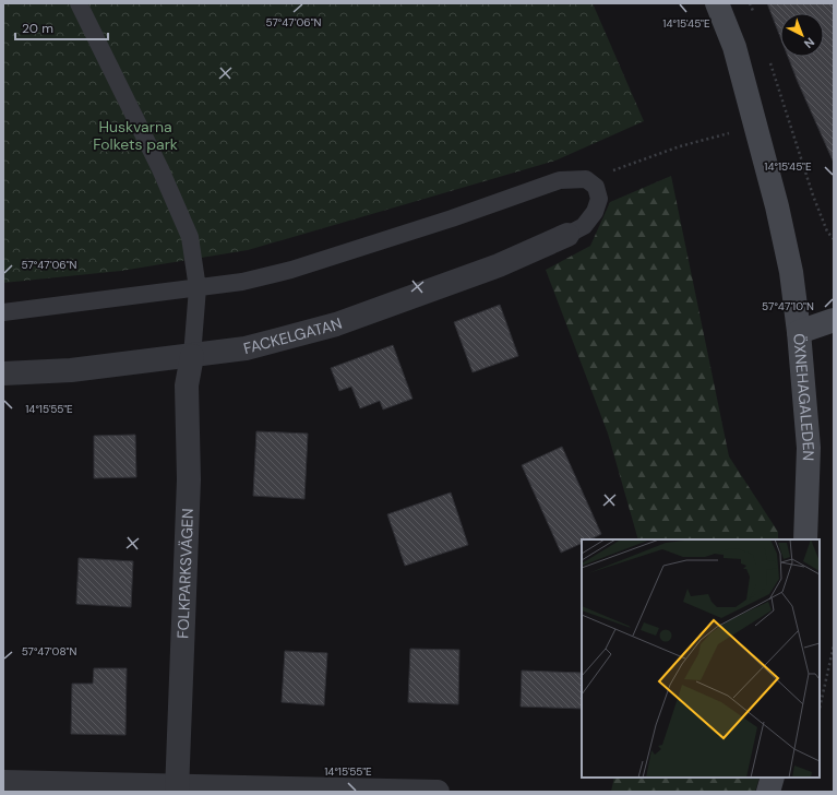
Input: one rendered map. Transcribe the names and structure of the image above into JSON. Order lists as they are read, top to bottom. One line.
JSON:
{"streets":{"street":["FACKELGATAN","ÖXNEHAGALEDEN","FOLKPARKSVÄGEN"]},"crossings":[["FACKELGATAN","FOLKPARKSVÄGEN"]],"parks":["Huskvarna Folkets park"],"scale_bar":"20 m","north":"bottom right","coordinates":["57°47'06\"N","14°15'45\"E","57°47'10\"N","14°15'55\"E","57°47'08\"N"]}
